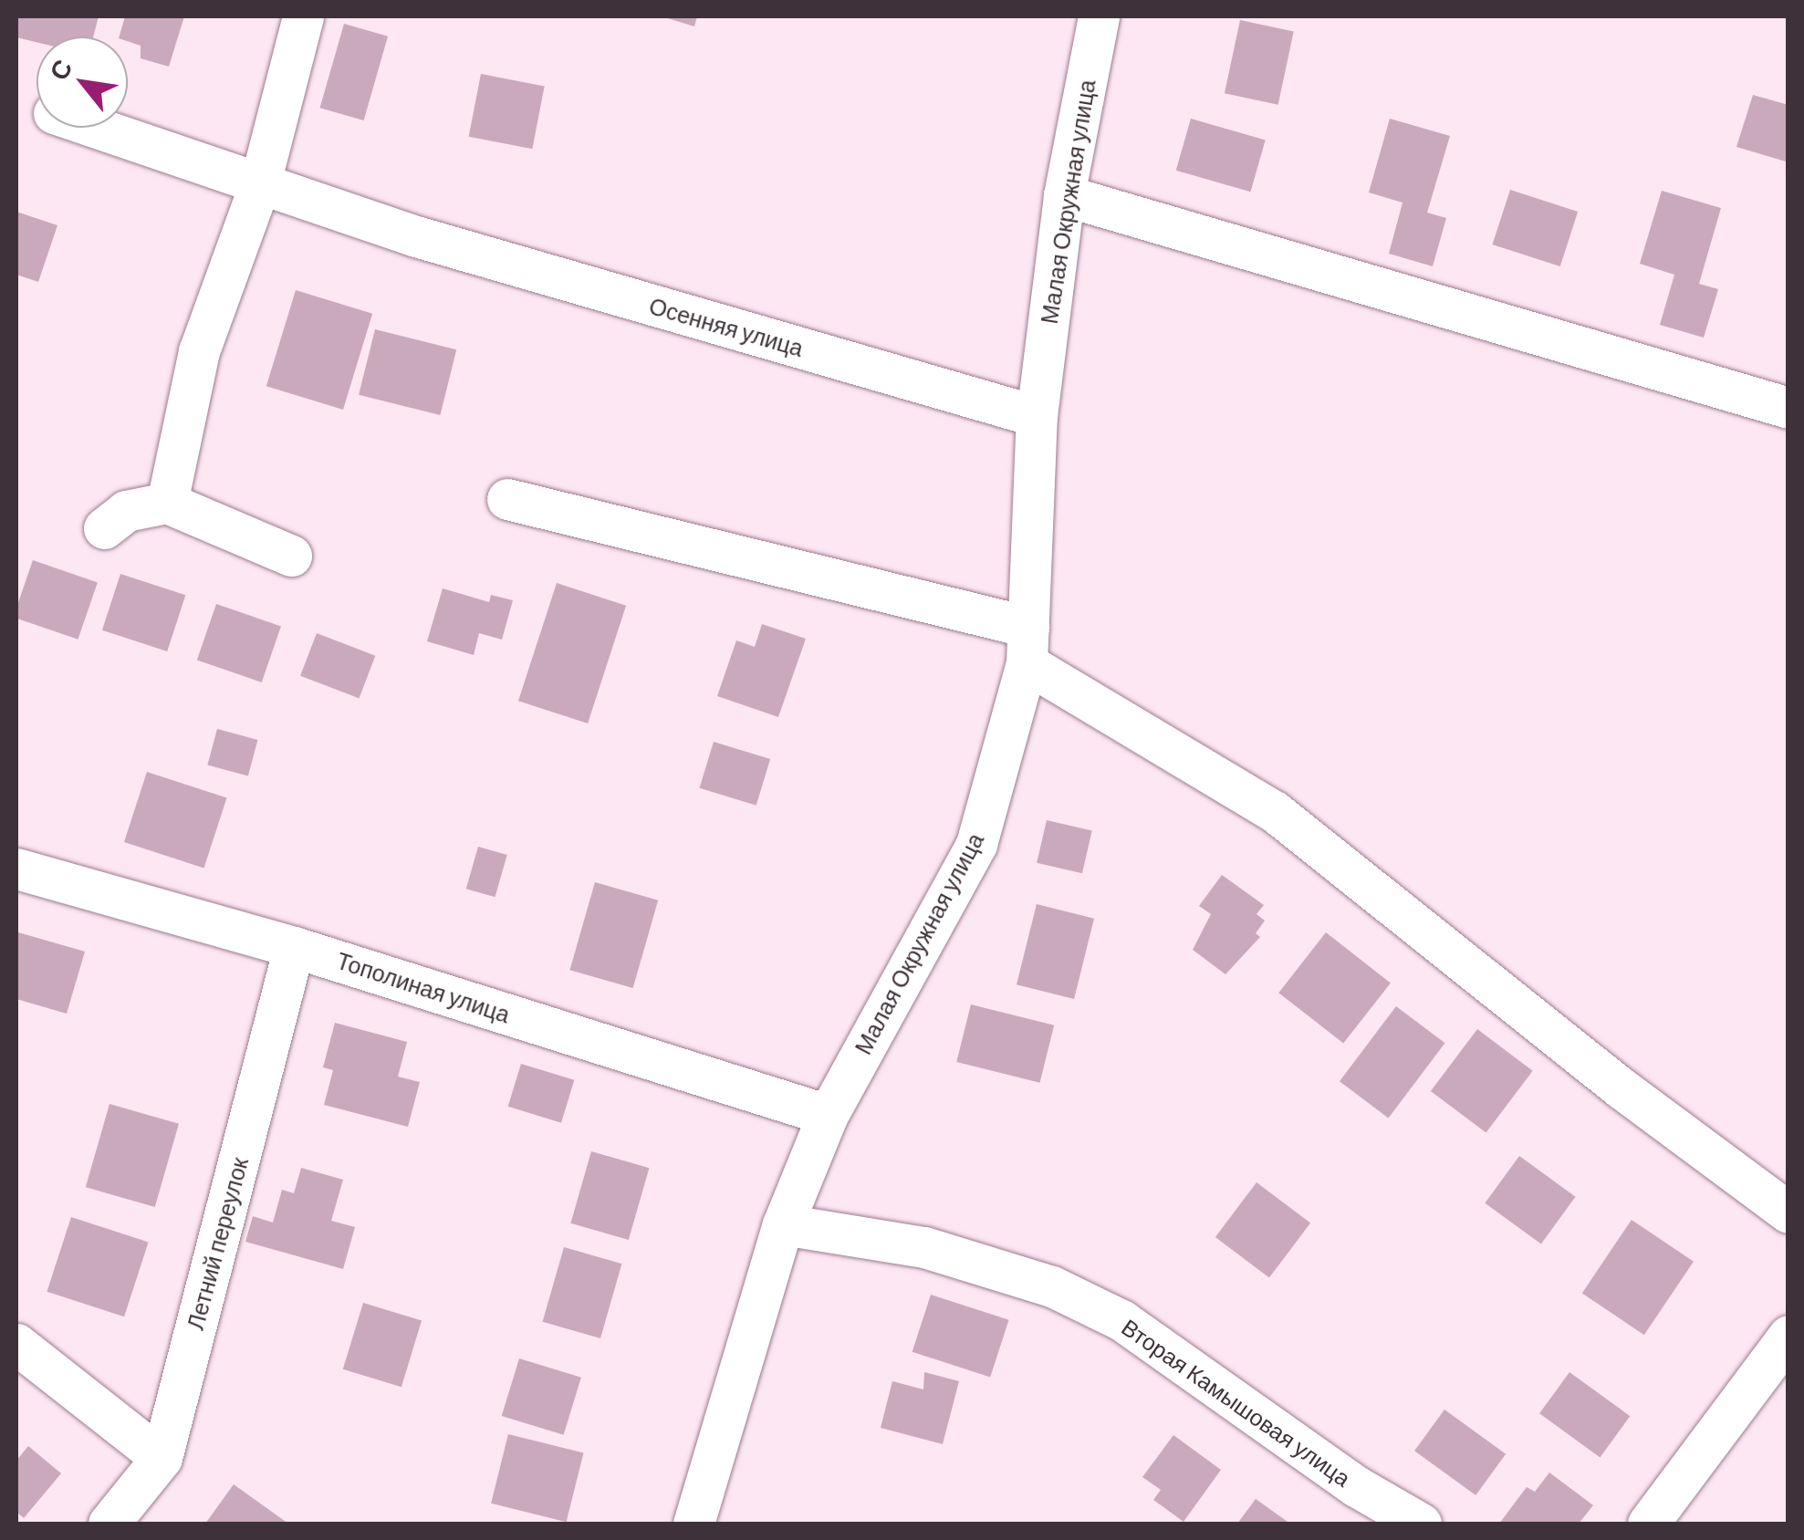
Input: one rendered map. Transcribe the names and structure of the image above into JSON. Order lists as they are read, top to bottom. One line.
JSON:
{"streets":{"street":["Малая Окружная улица","Осенняя улица","Тополиная улица","Летний переулок","Вторая Камышовая улица"]},"crossings":[["Малая Окружная улица","Осенняя улица"],["Малая Окружная улица","Тополиная улица"],["Малая Окружная улица","Вторая Камышовая улица"],["Тополиная улица","Летний переулок"]],"north":"top left"}
